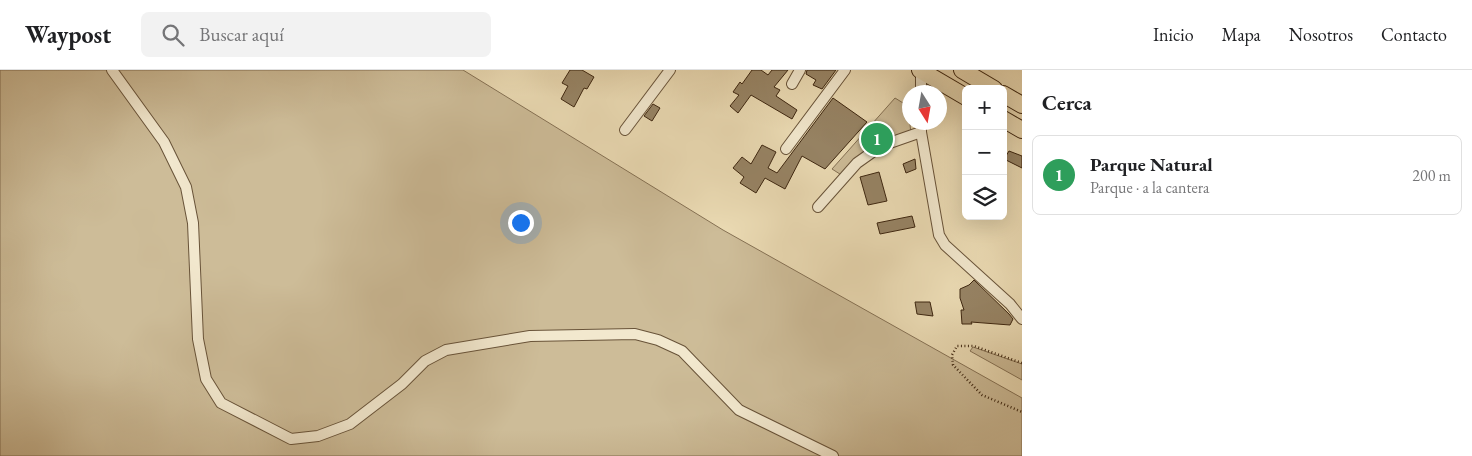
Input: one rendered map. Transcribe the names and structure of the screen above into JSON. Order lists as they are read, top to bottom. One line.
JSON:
{"north":"bottom","page":{"header":"Waypost","search":"Buscar aquí","nav":["Inicio","Mapa","Nosotros","Contacto"],"heading":"Cerca","map_buttons":["+","−"],"pins":"1","list":[{"mark":"1","name":"Parque Natural","note":"Parque · a la cantera","value":"200 m"}]}}
